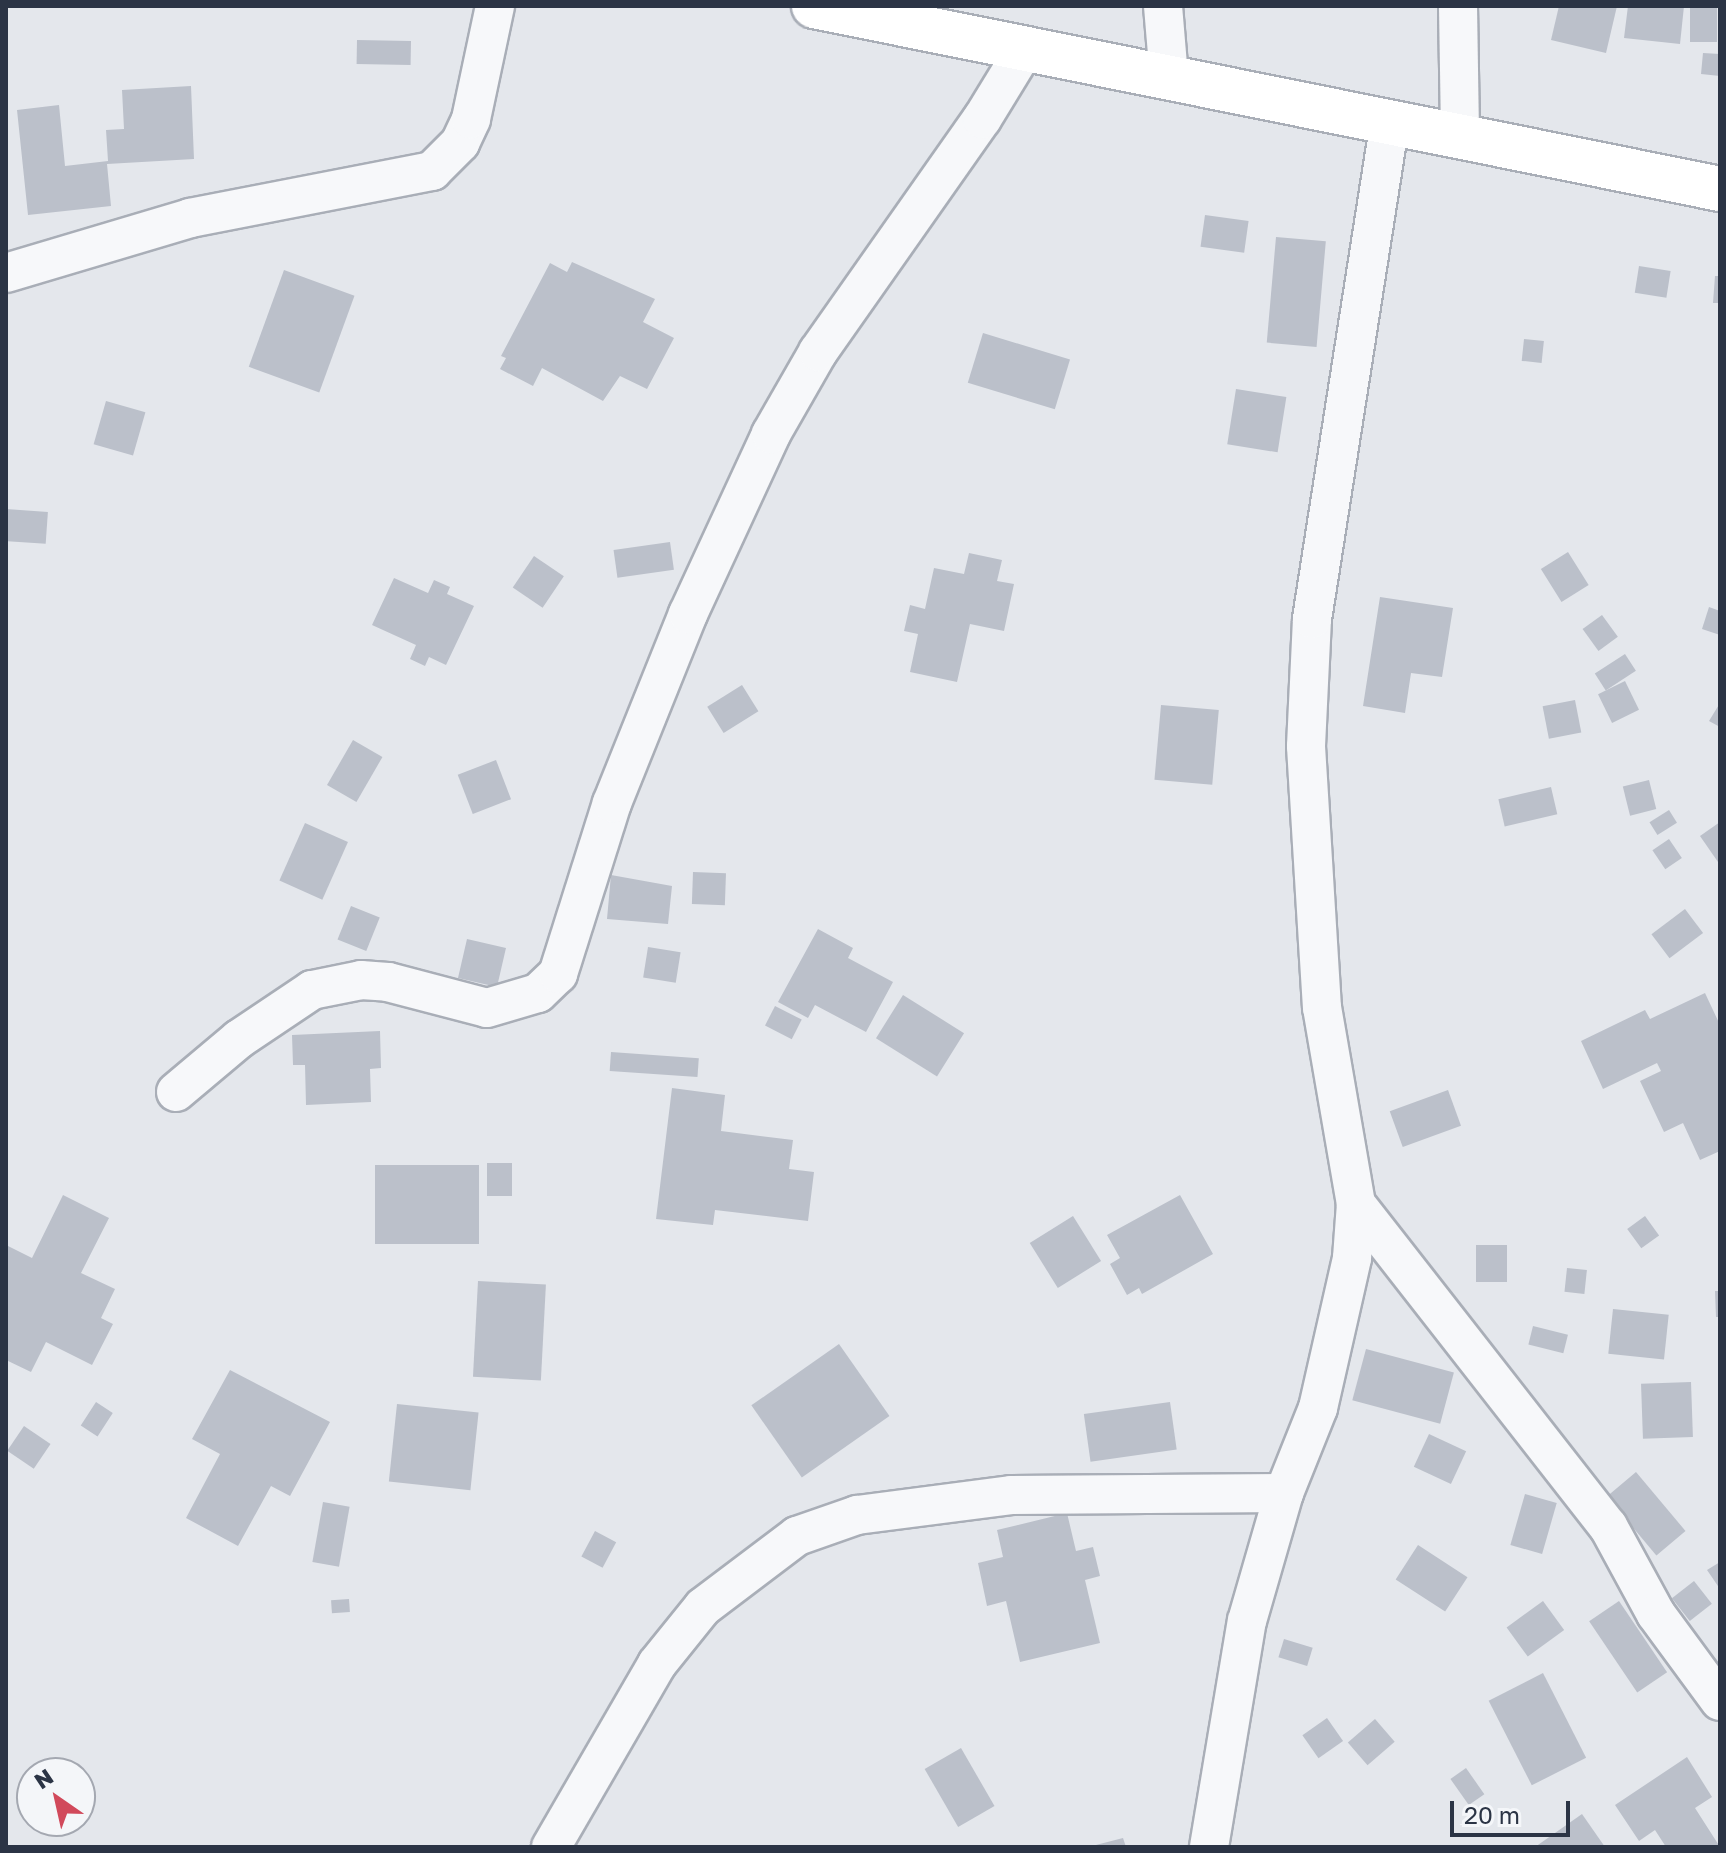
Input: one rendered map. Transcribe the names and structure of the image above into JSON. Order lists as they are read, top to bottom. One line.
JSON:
{"scale_bar":"20 m","north":"top left"}
